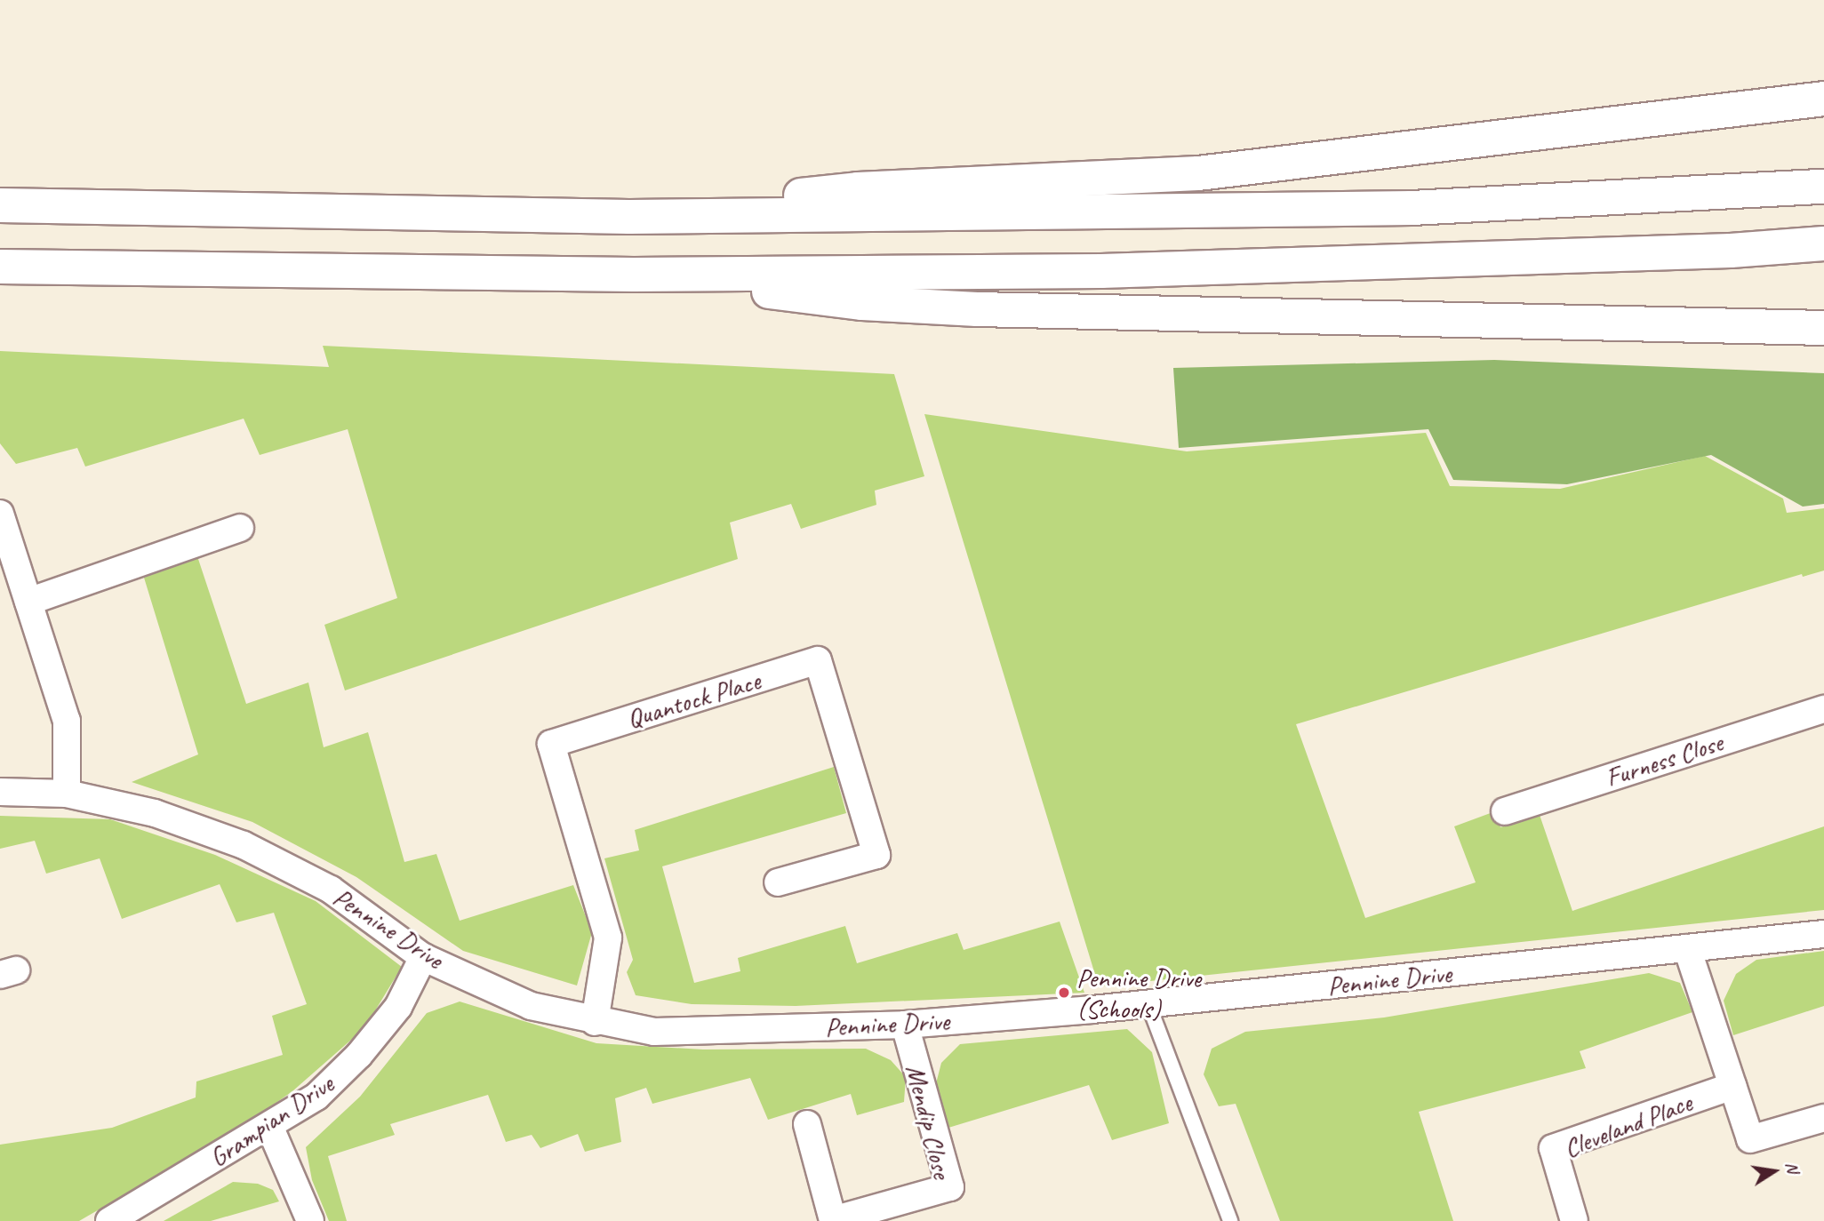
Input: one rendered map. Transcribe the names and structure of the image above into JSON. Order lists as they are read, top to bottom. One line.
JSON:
{"streets":{"street":["Quantock Place","Furness Close","Pennine Drive","Grampian Drive","Mendip Close","Cleveland Place"]},"crossings":[["Quantock Place","Pennine Drive"],["Pennine Drive","Grampian Drive"],["Pennine Drive","Mendip Close"]],"places":["Pennine Drive (Schools)"],"north":"right"}
